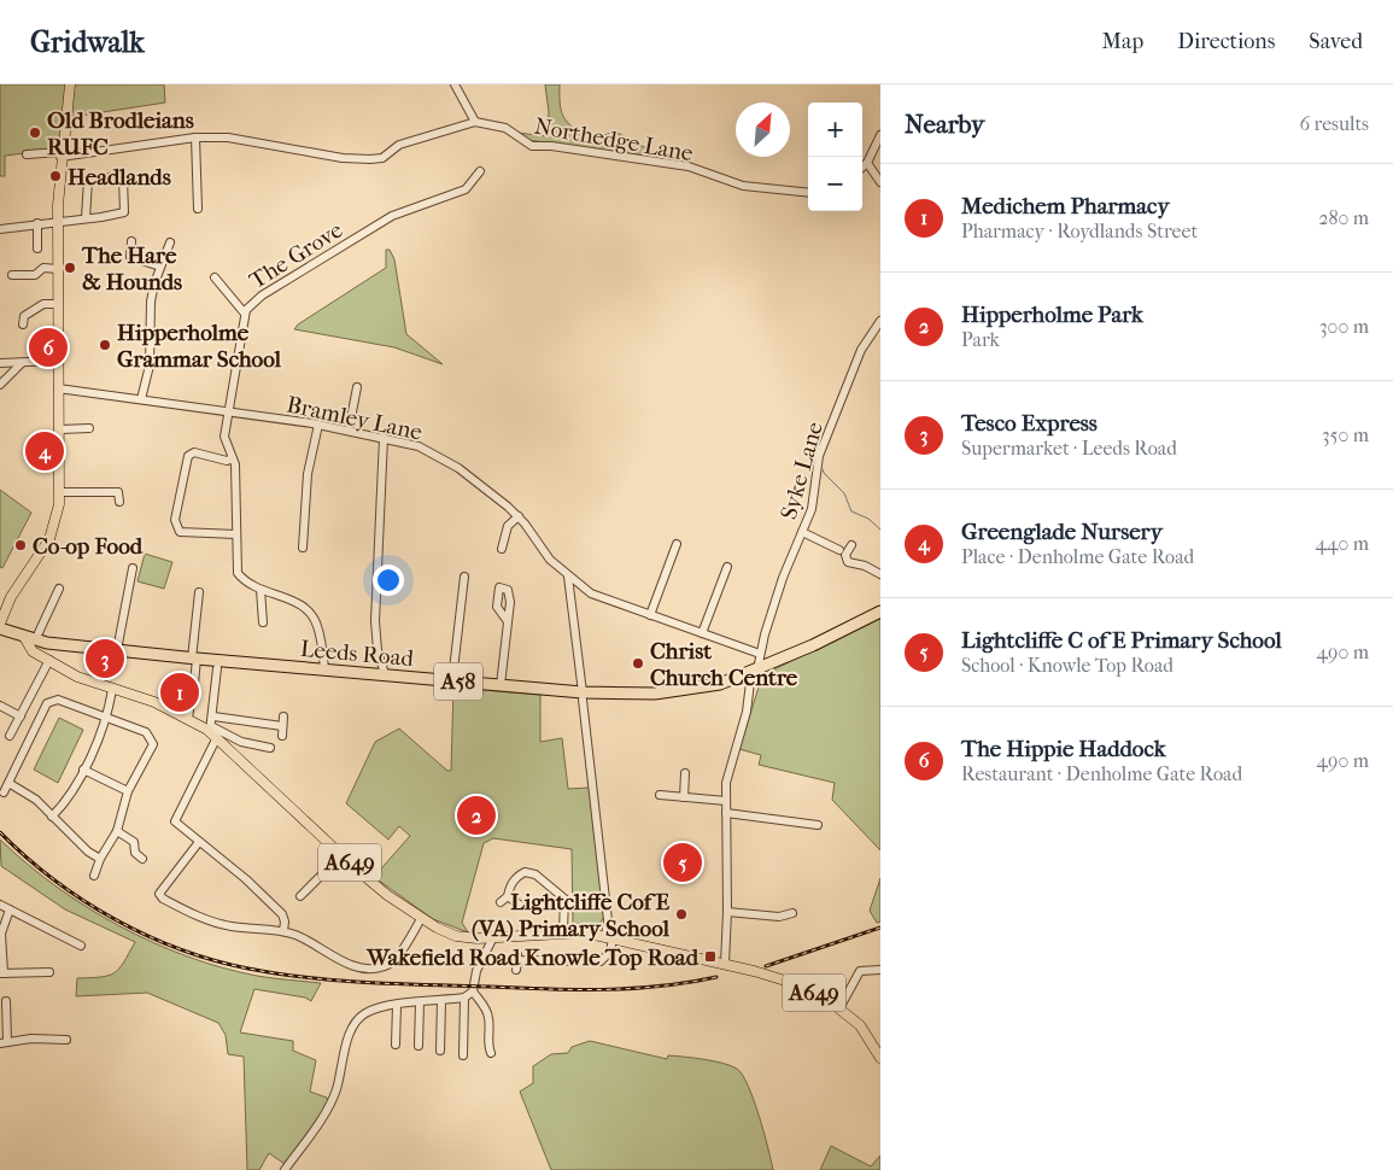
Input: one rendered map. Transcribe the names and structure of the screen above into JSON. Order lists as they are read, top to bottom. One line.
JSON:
{"streets":{"highway":["Leeds Road","A58"],"main road":["A649"],"street":["Northedge Lane","The Grove","Bramley Lane","Syke Lane"]},"crossings":[["The Grove","Bramley Lane"],["Bramley Lane","Syke Lane"],["Syke Lane","Leeds Road"],["Syke Lane","A649"],["Leeds Road","A649"]],"places":{"other":["Old Brodleians RUFC","Headlands","The Hare & Hounds","Hipperholme Grammar School","Co-op Food","Christ Church Centre","Lightcliffe CofE (VA) Primary School"],"transit":["Wakefield Road Knowle Top Road"]},"north":"top right","page":{"header":"Gridwalk","nav":["Map","Directions","Saved"],"heading":["Nearby","6 results"],"map_buttons":["+","−"],"list":[{"mark":"1","name":"Medichem Pharmacy","note":"Pharmacy · Roydlands Street","value":"280 m"},{"mark":"2","name":"Hipperholme Park","note":"Park","value":"300 m"},{"mark":"3","name":"Tesco Express","note":"Supermarket · Leeds Road","value":"350 m"},{"mark":"4","name":"Greenglade Nursery","note":"Place · Denholme Gate Road","value":"440 m"},{"mark":"5","name":"Lightcliffe C of E Primary School","note":"School · Knowle Top Road","value":"490 m"},{"mark":"6","name":"The Hippie Haddock","note":"Restaurant · Denholme Gate Road","value":"490 m"}],"pins":["6","4","3","1","2","5"]}}
